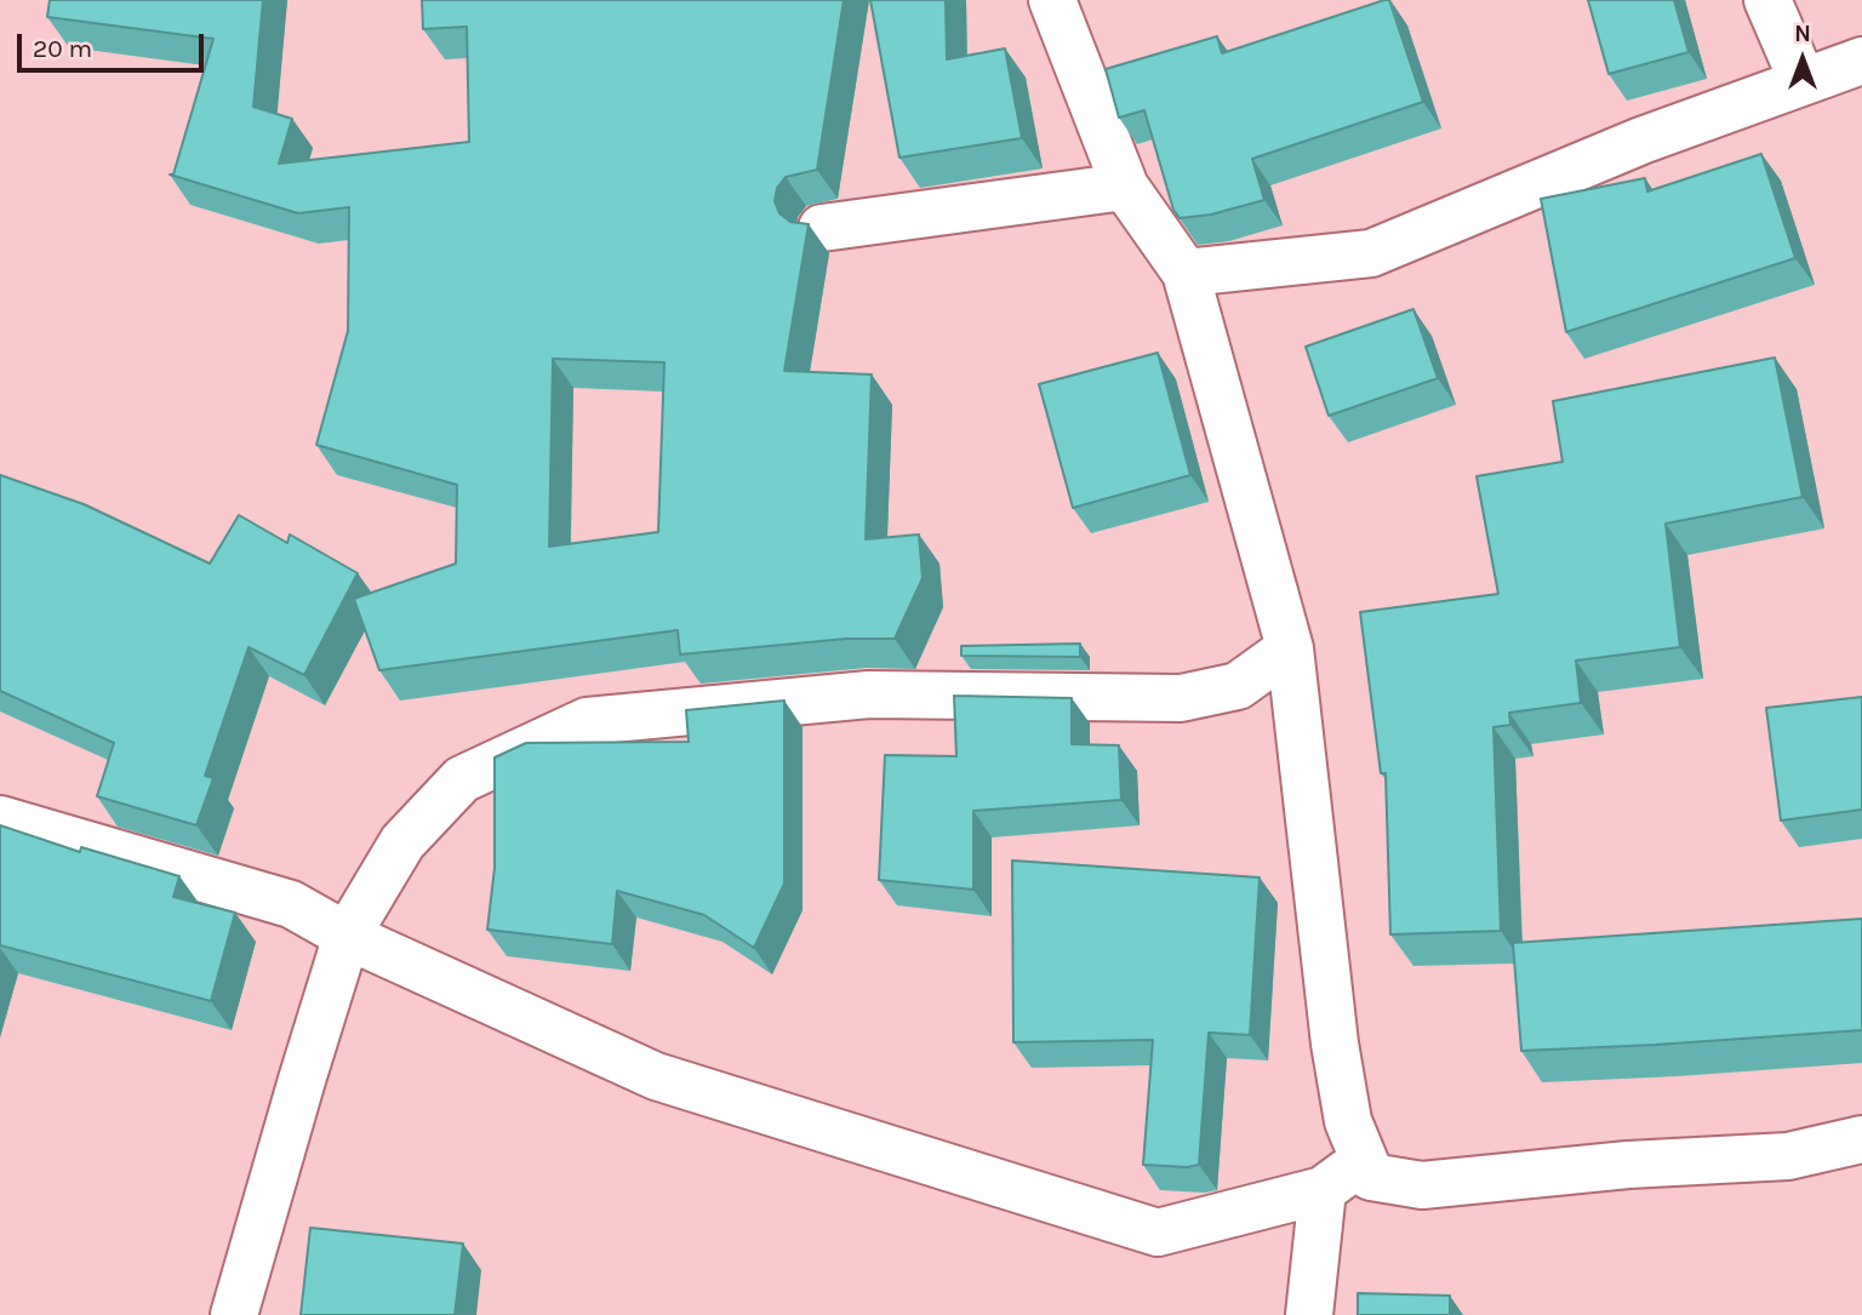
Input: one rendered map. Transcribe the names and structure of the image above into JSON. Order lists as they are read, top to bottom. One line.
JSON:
{"scale_bar":"20 m","north":"top"}
